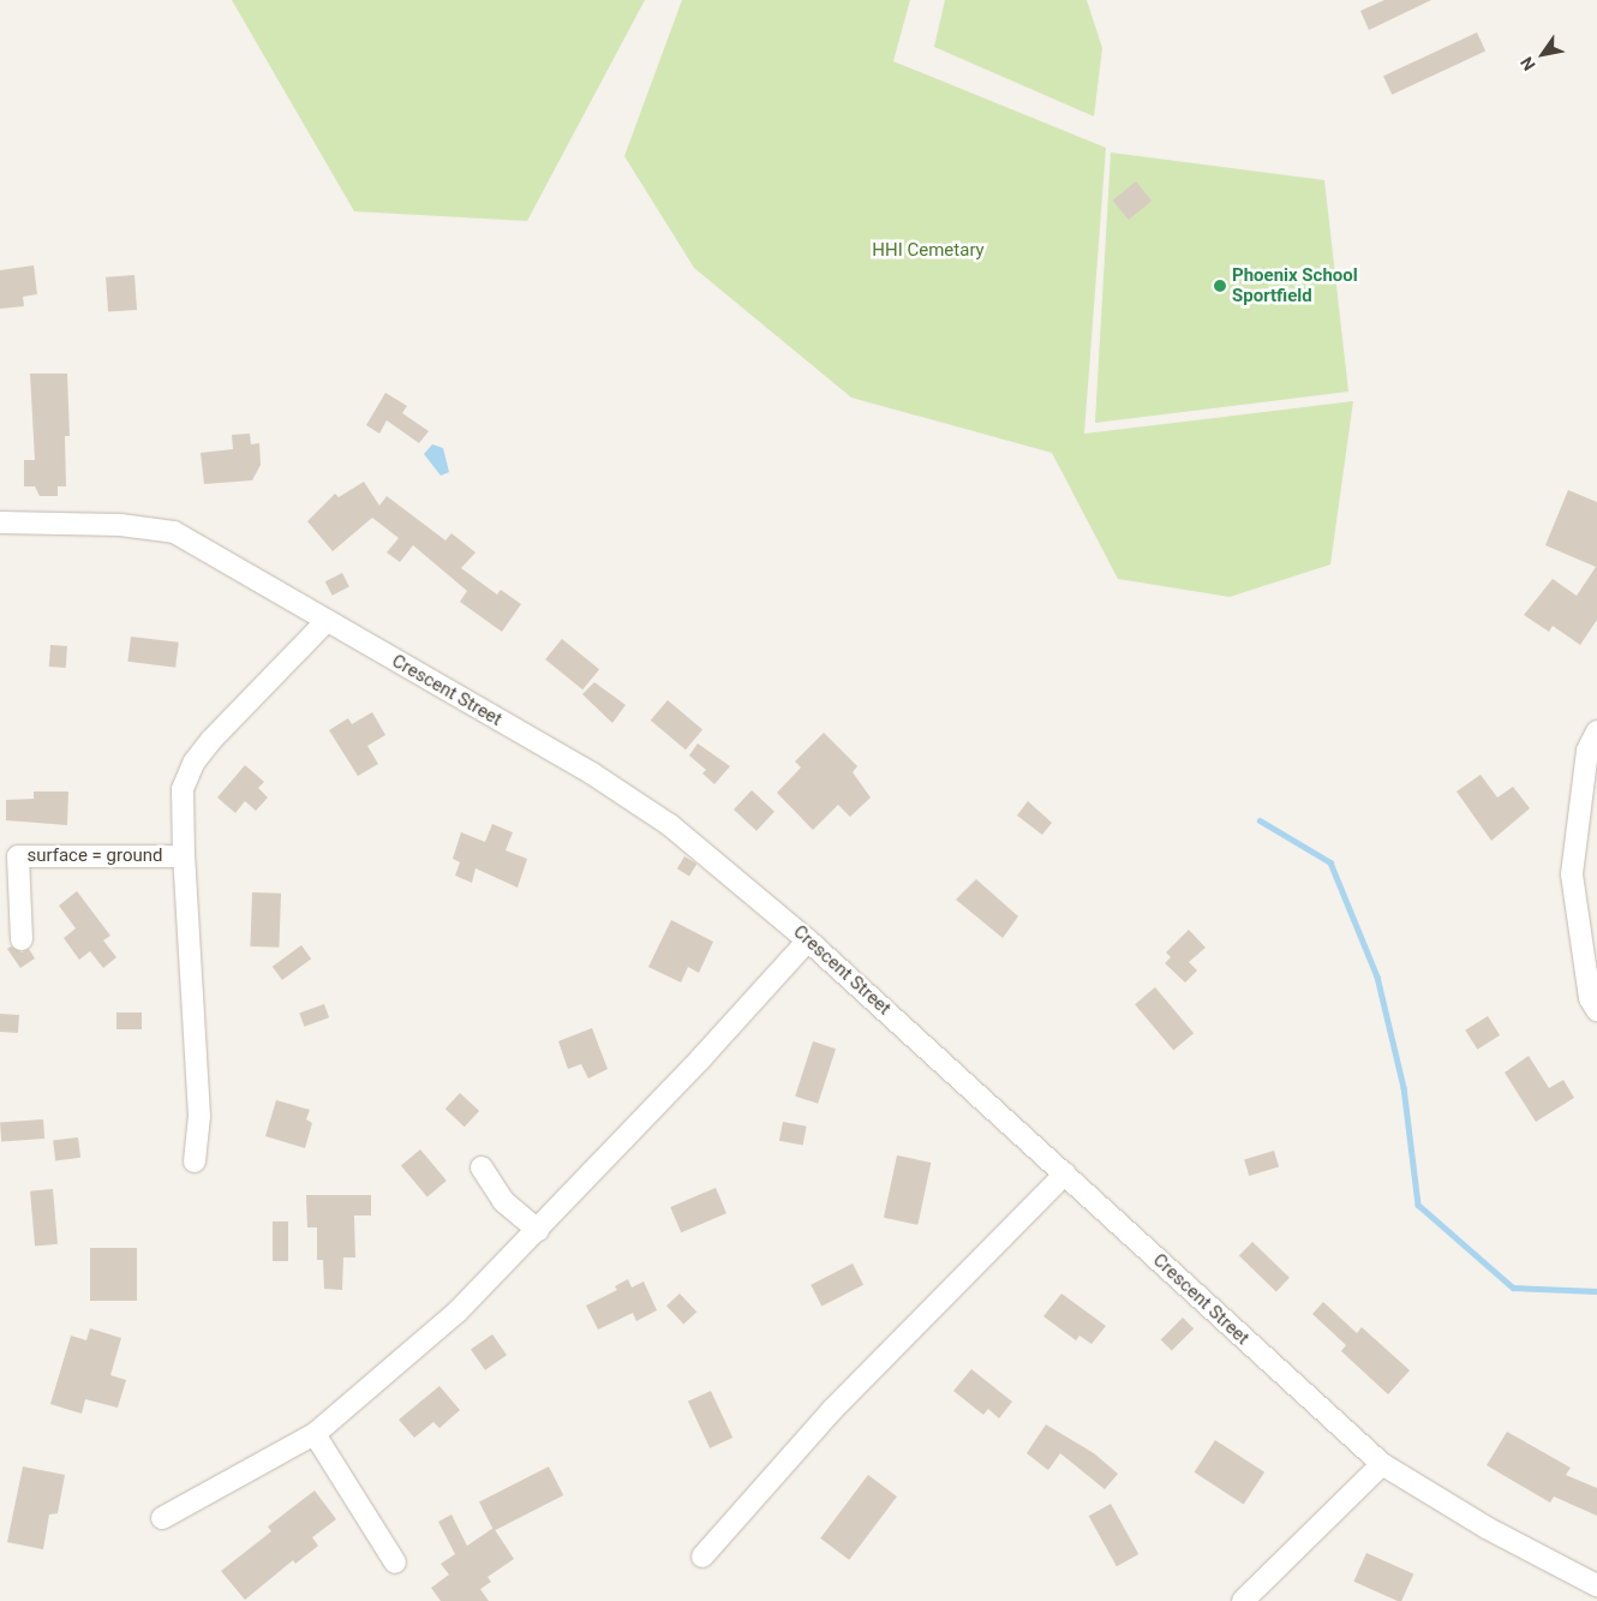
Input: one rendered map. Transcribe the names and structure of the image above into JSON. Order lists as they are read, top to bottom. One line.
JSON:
{"streets":{"street":["Crescent Street","surface = ground"]},"parks":["HHI Cemetary"],"places":["Phoenix School Sportfield"],"north":"bottom left"}
